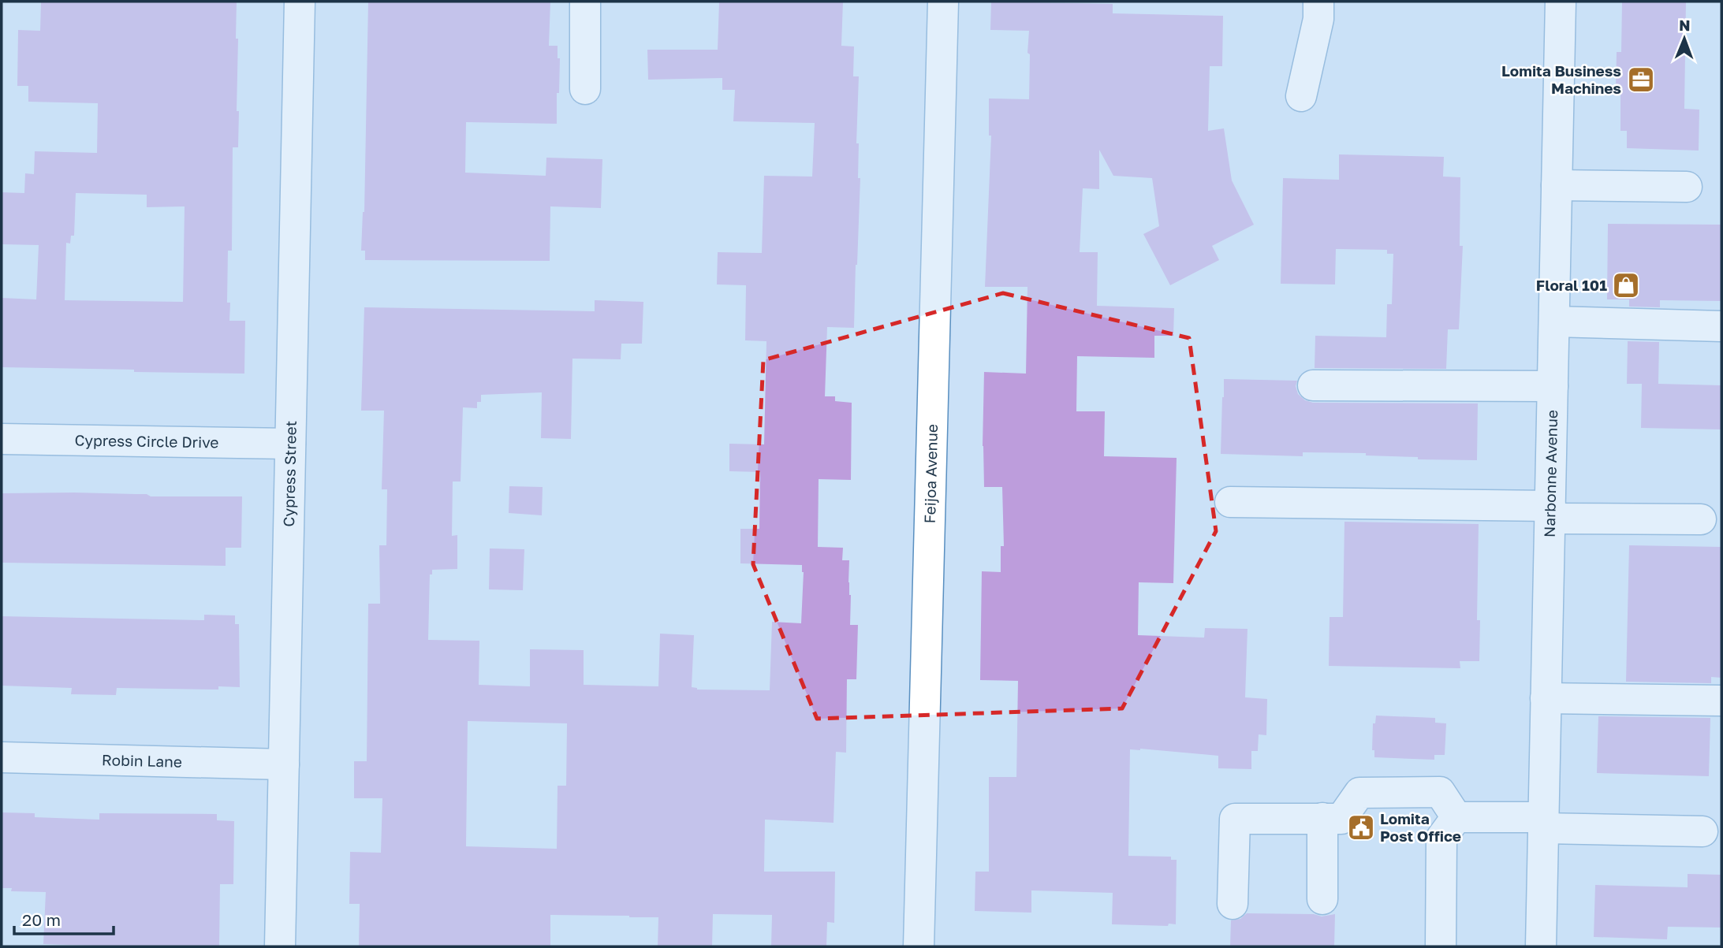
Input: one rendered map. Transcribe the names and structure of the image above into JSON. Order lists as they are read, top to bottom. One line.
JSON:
{"streets":{"street":["Cypress Circle Drive","Feijoa Avenue","Cypress Street","Narbonne Avenue","Robin Lane"]},"crossings":[["Cypress Circle Drive","Cypress Street"],["Cypress Street","Robin Lane"]],"places":{"office":["Lomita Business Machines"],"shop":["Floral 101"],"public building":["Lomita Post Office"]},"scale_bar":"20 m","north":"top"}
